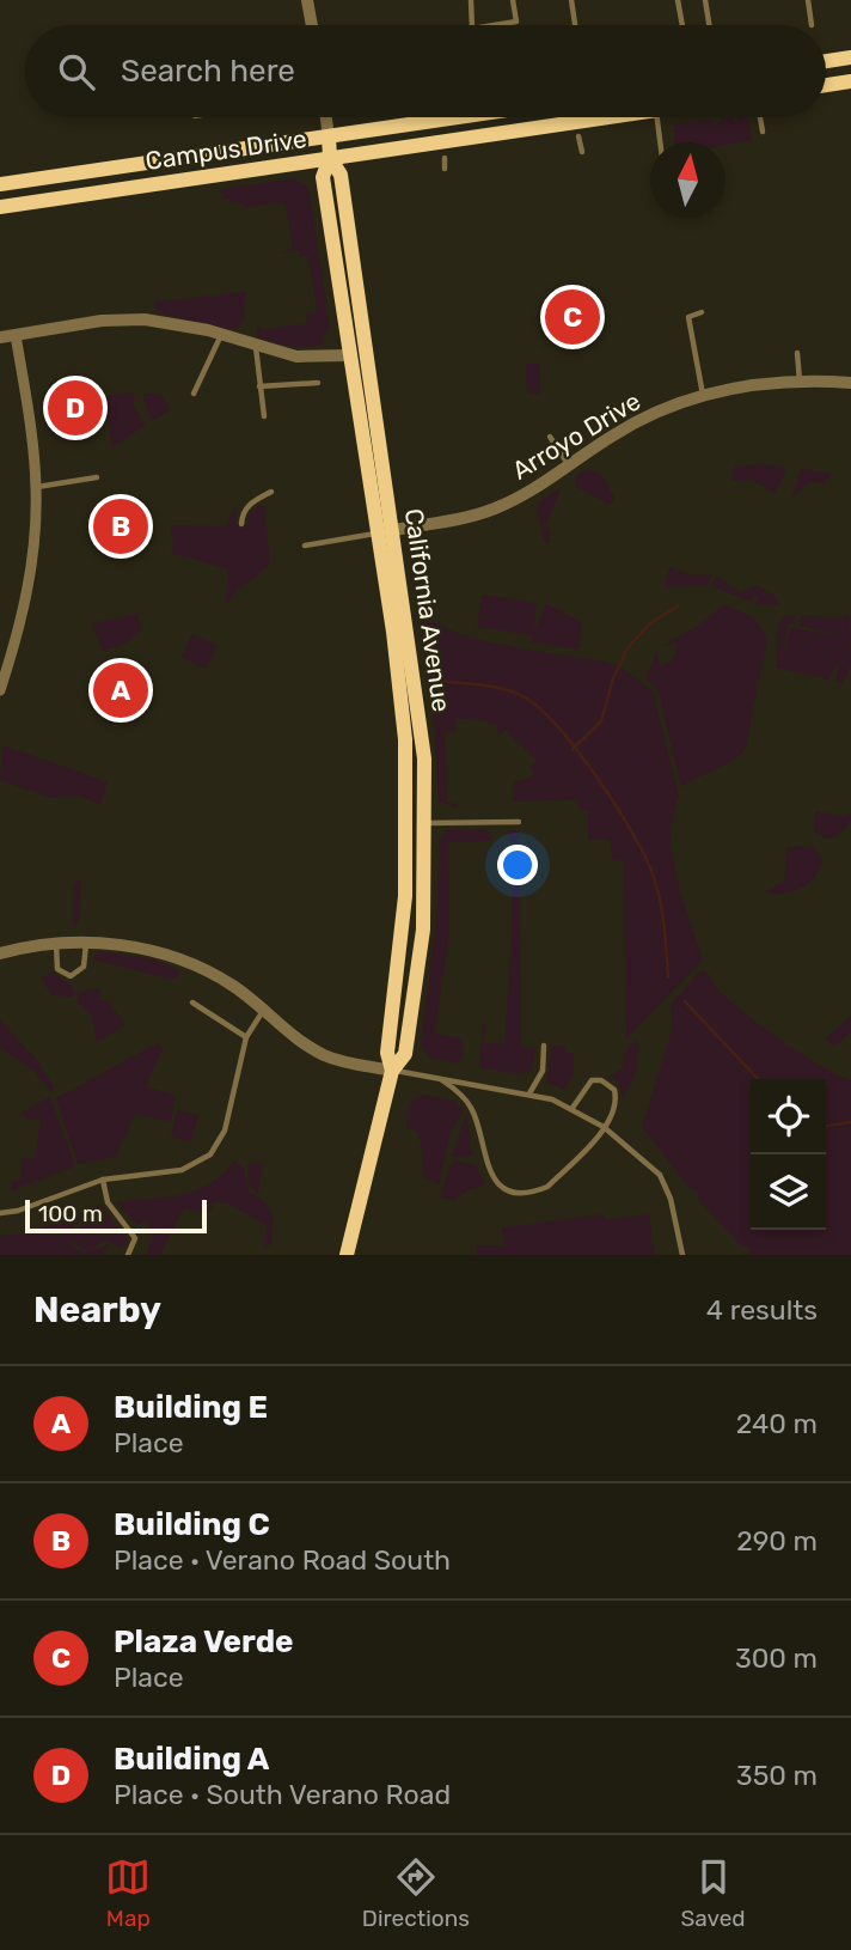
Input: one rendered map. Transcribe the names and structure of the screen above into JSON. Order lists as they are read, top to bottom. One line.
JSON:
{"streets":{"main road":["Campus Drive","California Avenue"],"street":["Arroyo Drive"]},"crossings":[["Campus Drive","California Avenue"],["Arroyo Drive","California Avenue"]],"scale_bar":"100 m","north":"top","page":{"search":"Search here","pins":["C","D","B","A"],"scale":"100 m","heading":["Nearby","4 results"],"list":[{"mark":"A","name":"Building E","note":"Place","value":"240 m"},{"mark":"B","name":"Building C","note":"Place · Verano Road South","value":"290 m"},{"mark":"C","name":"Plaza Verde","note":"Place","value":"300 m"},{"mark":"D","name":"Building A","note":"Place · South Verano Road","value":"350 m"}],"nav":["Map","Directions","Saved"]}}
